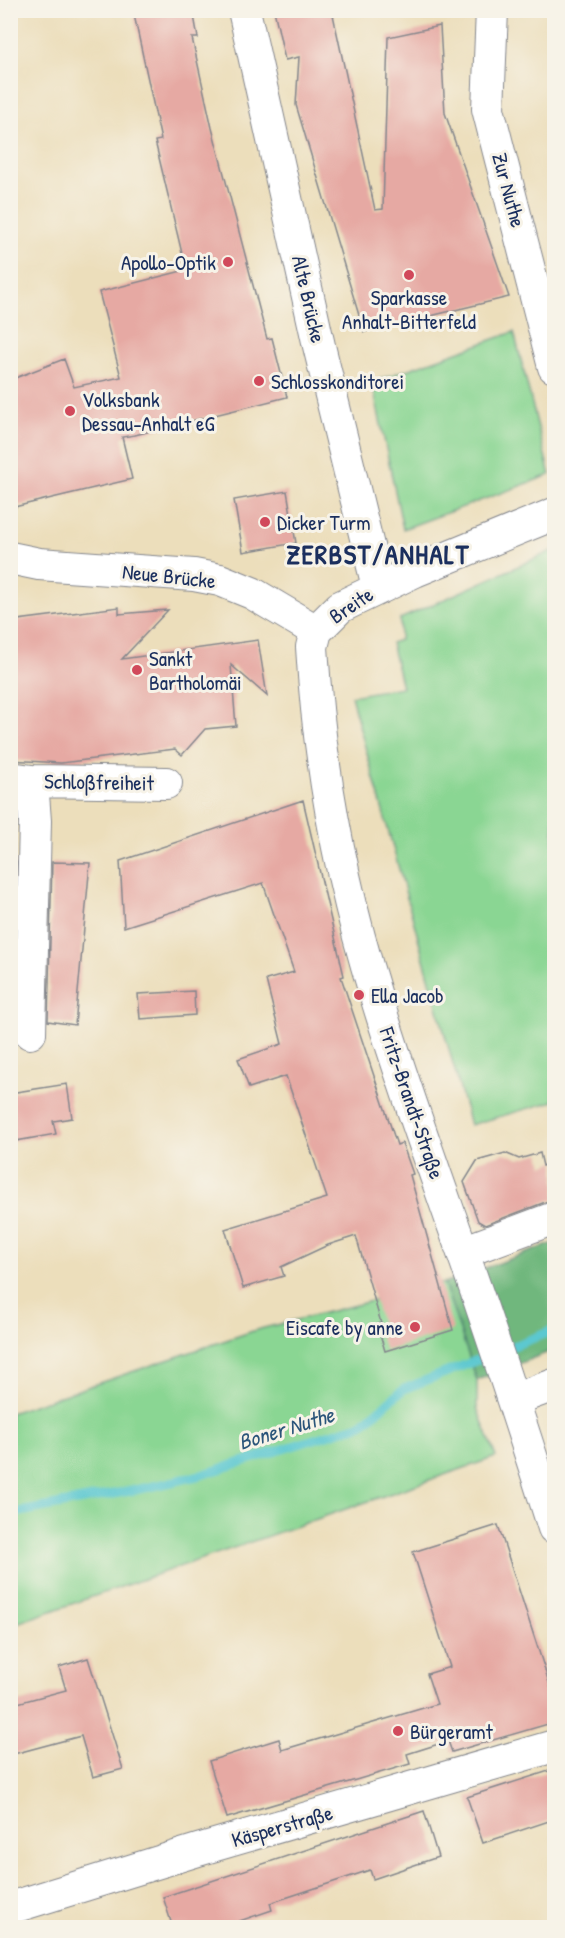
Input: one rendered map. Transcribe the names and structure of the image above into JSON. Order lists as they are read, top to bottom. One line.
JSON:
{"streets":{"street":["Zur Nuthe","Alte Brücke","Neue Brücke","Breite","Schloßfreiheit","Fritz-Brandt-Straße","Käsperstraße"]},"crossings":[["Alte Brücke","Breite"],["Neue Brücke","Breite"],["Neue Brücke","Fritz-Brandt-Straße"],["Breite","Fritz-Brandt-Straße"]],"districts":["ZERBST/ANHALT"],"water":["Boner Nuthe"],"places":["Apollo-Optik","Sparkasse Anhalt-Bitterfeld","Schlosskonditorei","Volksbank Dessau-Anhalt eG","Dicker Turm","Sankt Bartholomäi","Ella Jacob","Eiscafe by anne","Bürgeramt"]}
